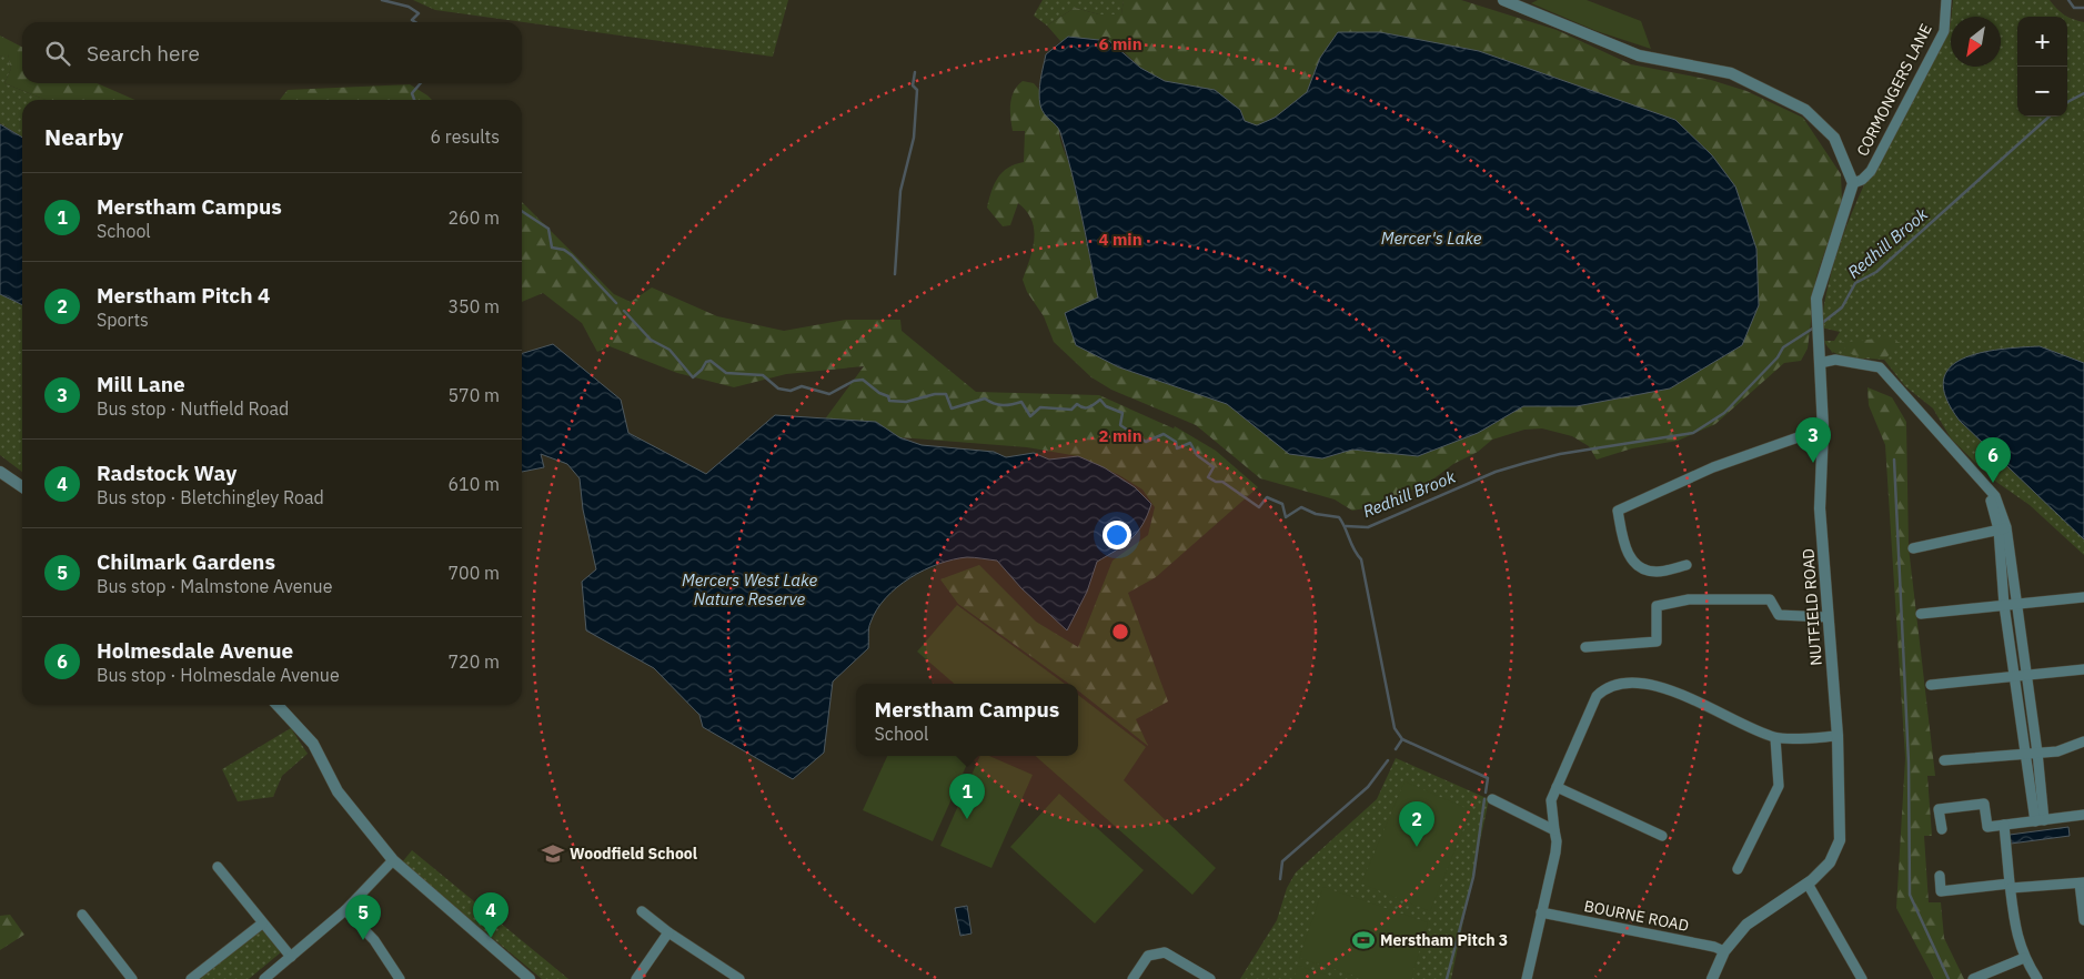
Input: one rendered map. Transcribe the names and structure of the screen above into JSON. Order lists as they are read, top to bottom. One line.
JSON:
{"streets":{"street":["CORMONGERS LANE","NUTFIELD ROAD","BOURNE ROAD"]},"crossings":[["CORMONGERS LANE","NUTFIELD ROAD"],["NUTFIELD ROAD","BOURNE ROAD"]],"water":["Mercer's Lake","Redhill Brook","Mercers West Lake Nature Reserve"],"places":{"school or university":["Woodfield School"],"sports":["Merstham Pitch 3"]},"north":"bottom left","page":{"map_buttons":["+","−"],"search":"Search here","heading":["Nearby","6 results"],"list":[{"mark":"1","name":"Merstham Campus","note":"School","value":"260 m"},{"mark":"2","name":"Merstham Pitch 4","note":"Sports","value":"350 m"},{"mark":"3","name":"Mill Lane","note":"Bus stop · Nutfield Road","value":"570 m"},{"mark":"4","name":"Radstock Way","note":"Bus stop · Bletchingley Road","value":"610 m"},{"mark":"5","name":"Chilmark Gardens","note":"Bus stop · Malmstone Avenue","value":"700 m"},{"mark":"6","name":"Holmesdale Avenue","note":"Bus stop · Holmesdale Avenue","value":"720 m"}],"pins":["3","6","1","2","4","5"],"popup":["Merstham Campus","School"]},"rings":["6 min","4 min","2 min"]}
